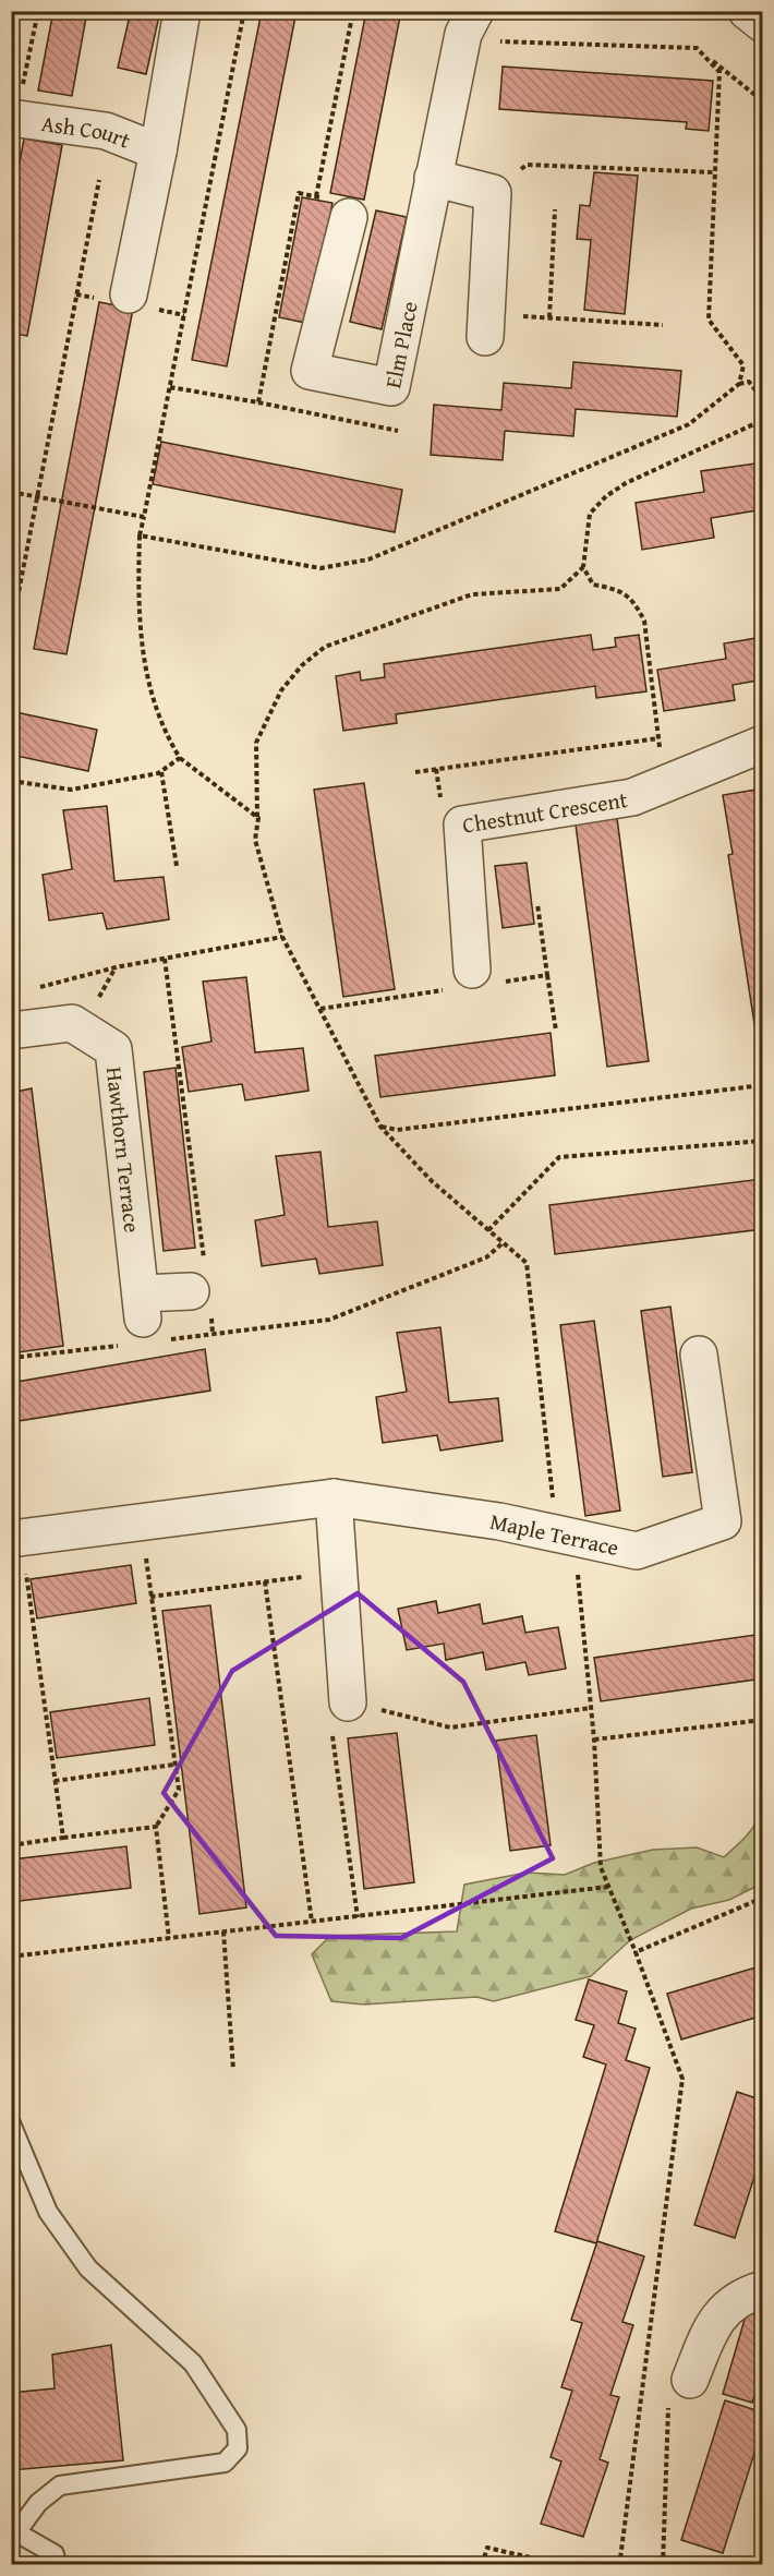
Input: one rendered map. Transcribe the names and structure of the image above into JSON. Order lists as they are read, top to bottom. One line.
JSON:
{"streets":{"street":["Ash Court","Elm Place","Chestnut Crescent","Hawthorn Terrace","Maple Terrace"]}}
